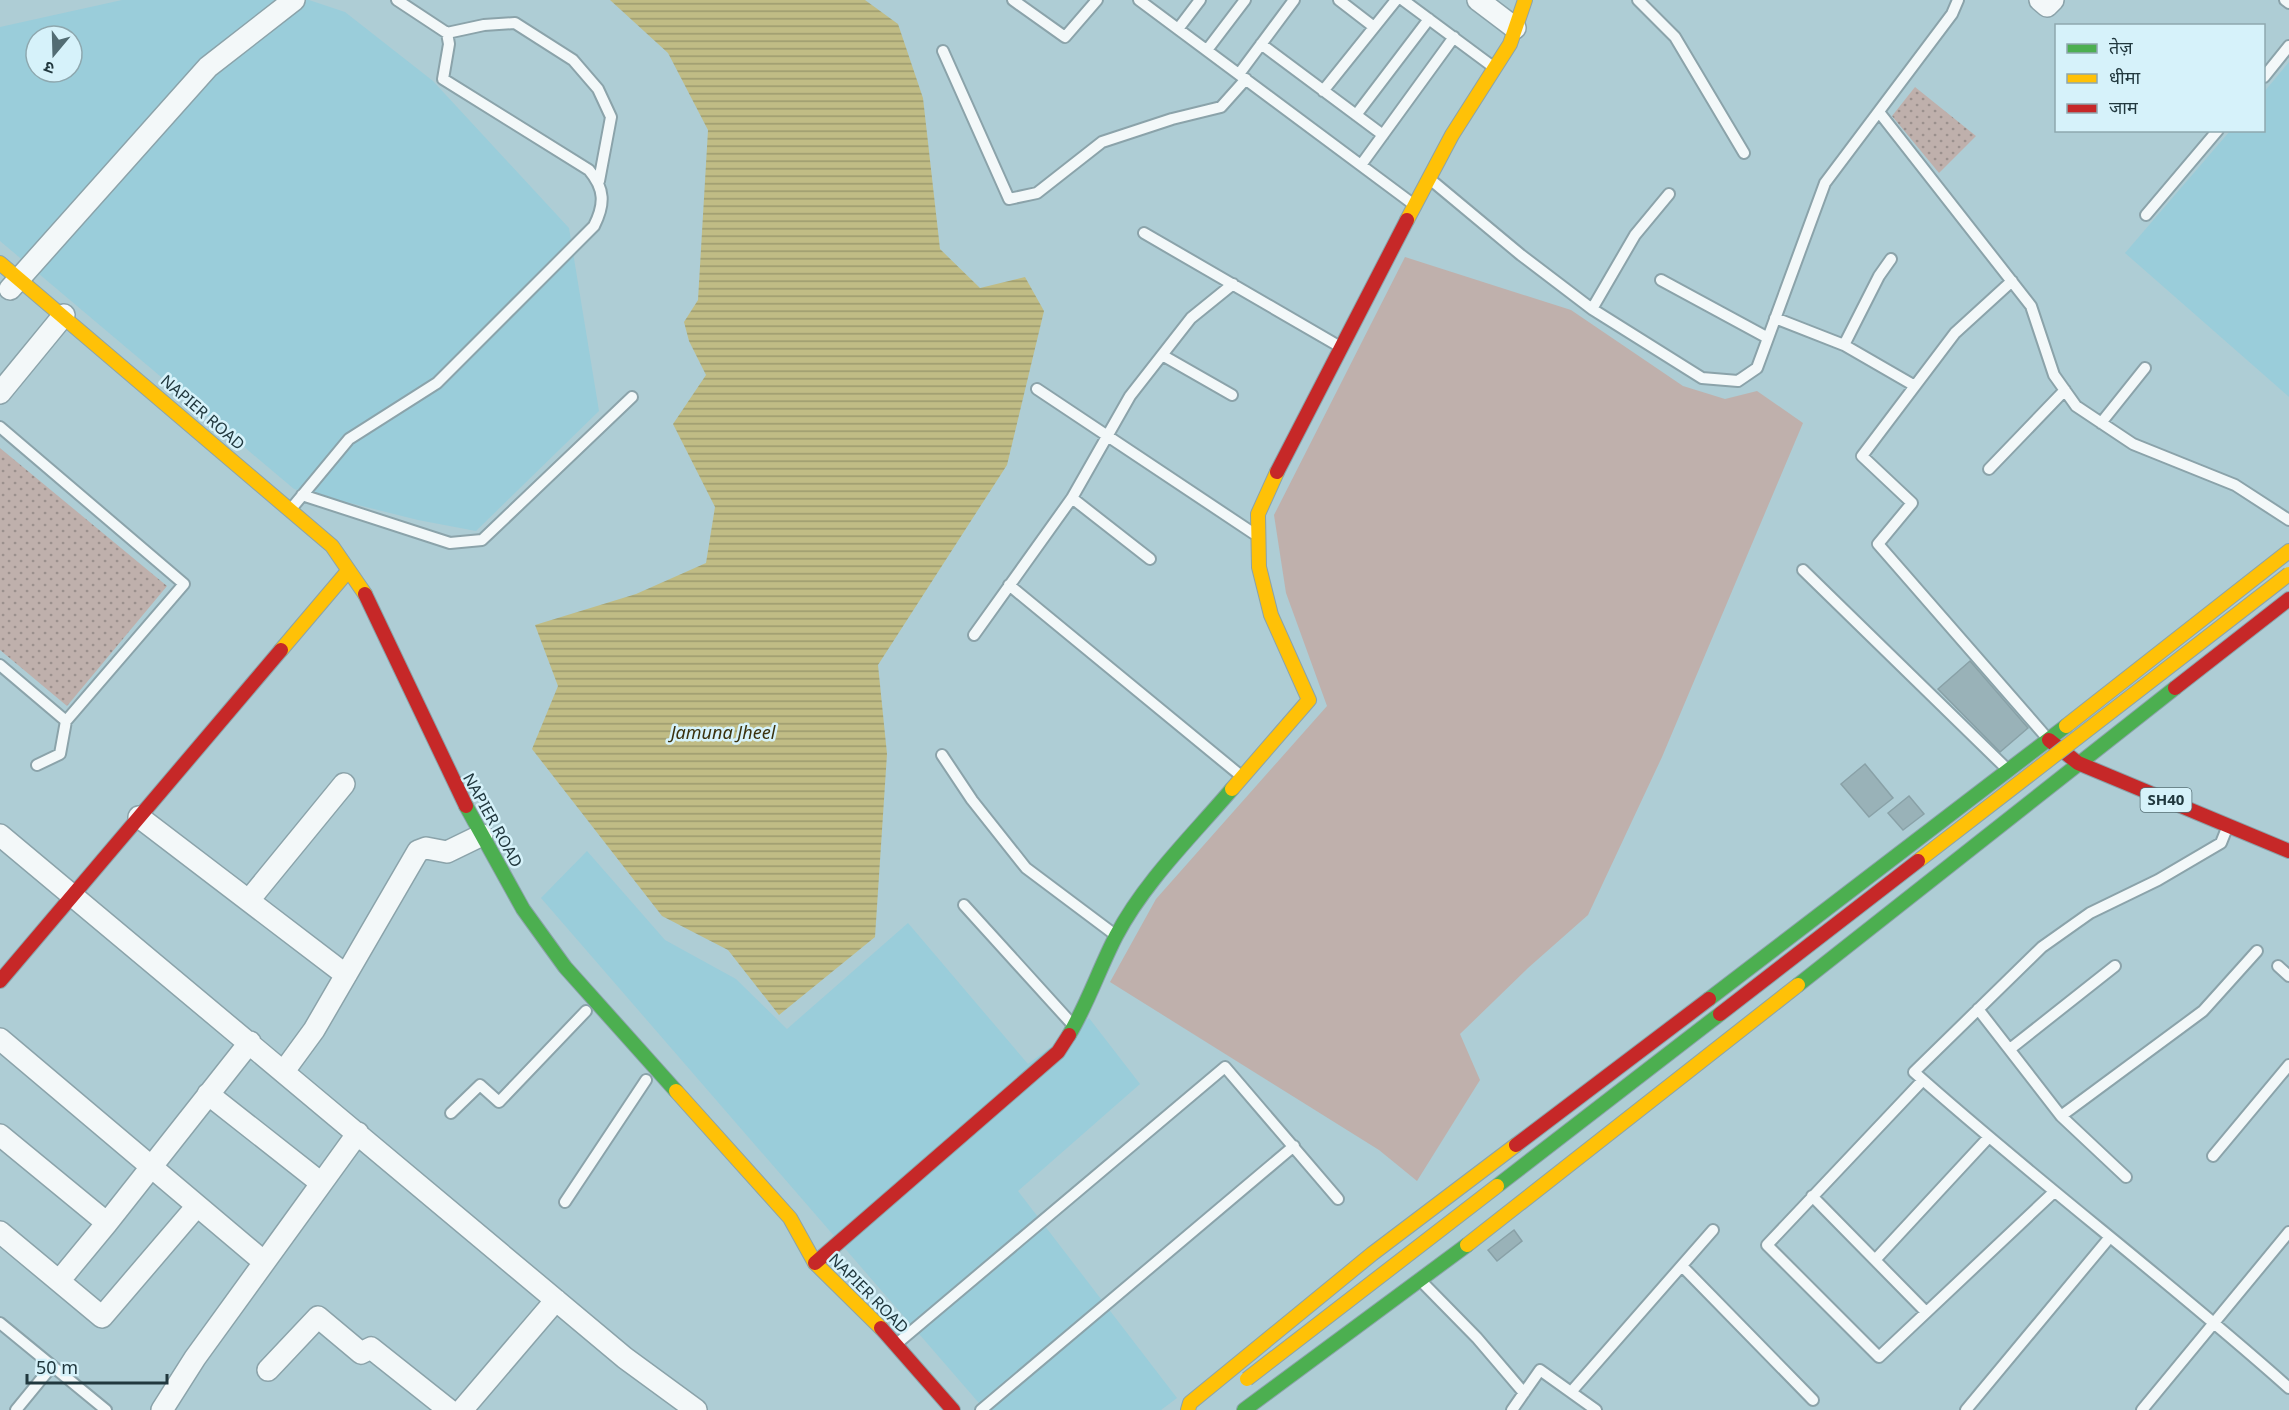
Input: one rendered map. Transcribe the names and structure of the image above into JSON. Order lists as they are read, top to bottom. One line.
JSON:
{"streets":{"main road":["NAPIER ROAD","SH40"]},"water":["Jamuna Jheel"],"legend":["तेज़","धीमा","जाम"],"scale_bar":"50 m","north":"bottom"}
